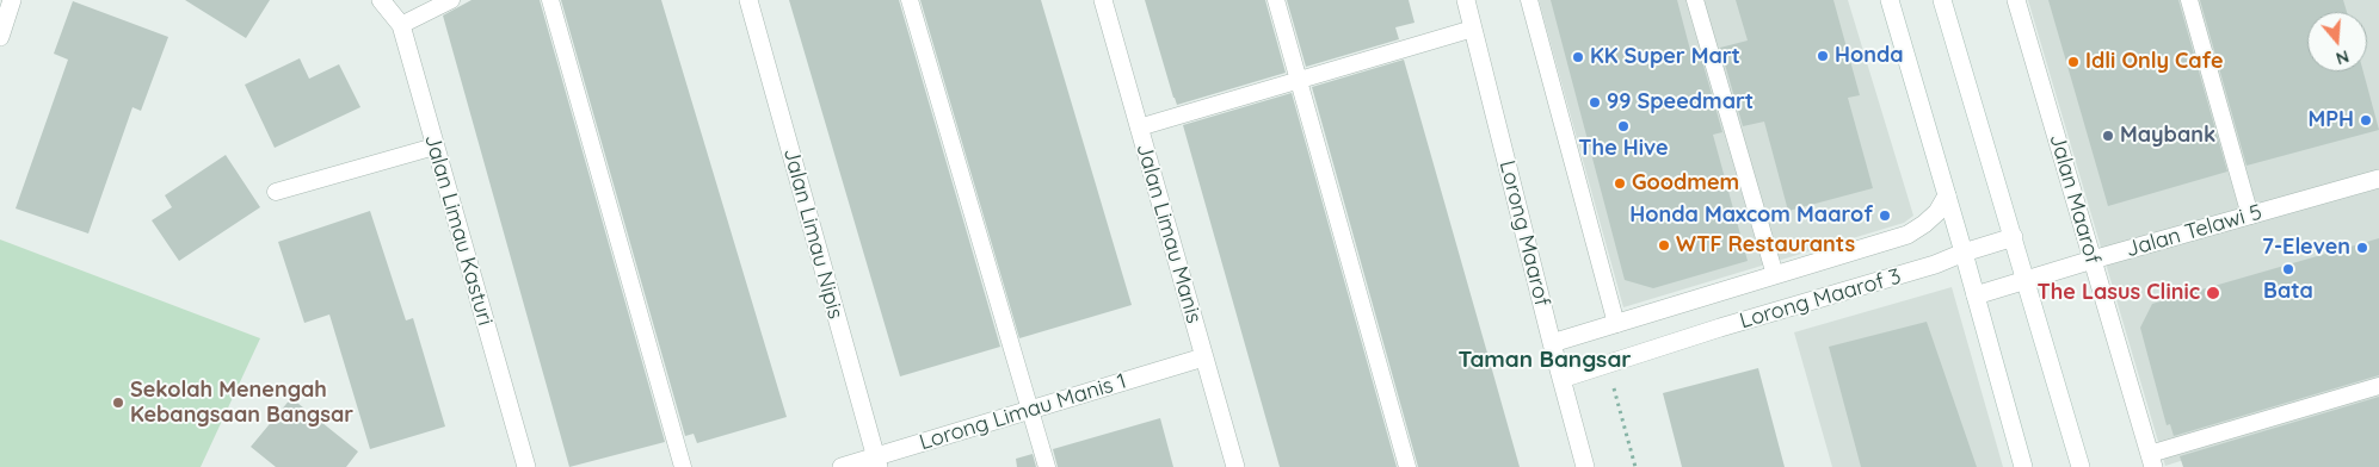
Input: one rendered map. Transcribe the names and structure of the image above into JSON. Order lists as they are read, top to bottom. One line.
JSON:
{"streets":{"street":["Jalan Maarof","Jalan Limau Kasturi","Jalan Telawi 5","Jalan Limau Nipis","Jalan Limau Manis","Lorong Maarof","Lorong Maarof 3","Lorong Limau Manis 1"]},"crossings":[["Jalan Maarof","Jalan Telawi 5"],["Jalan Limau Nipis","Lorong Limau Manis 1"],["Jalan Limau Manis","Lorong Limau Manis 1"],["Lorong Maarof","Lorong Maarof 3"]],"districts":["Taman Bangsar"],"places":["Honda","KK Super Mart","Idli Only Cafe","99 Speedmart","MPH","The Hive","Maybank","Goodmem","Honda Maxcom Maarof","WTF Restaurants","7-Eleven","Bata","The Lasus Clinic","Sekolah Menengah Kebangsaan Bangsar"],"north":"bottom"}
